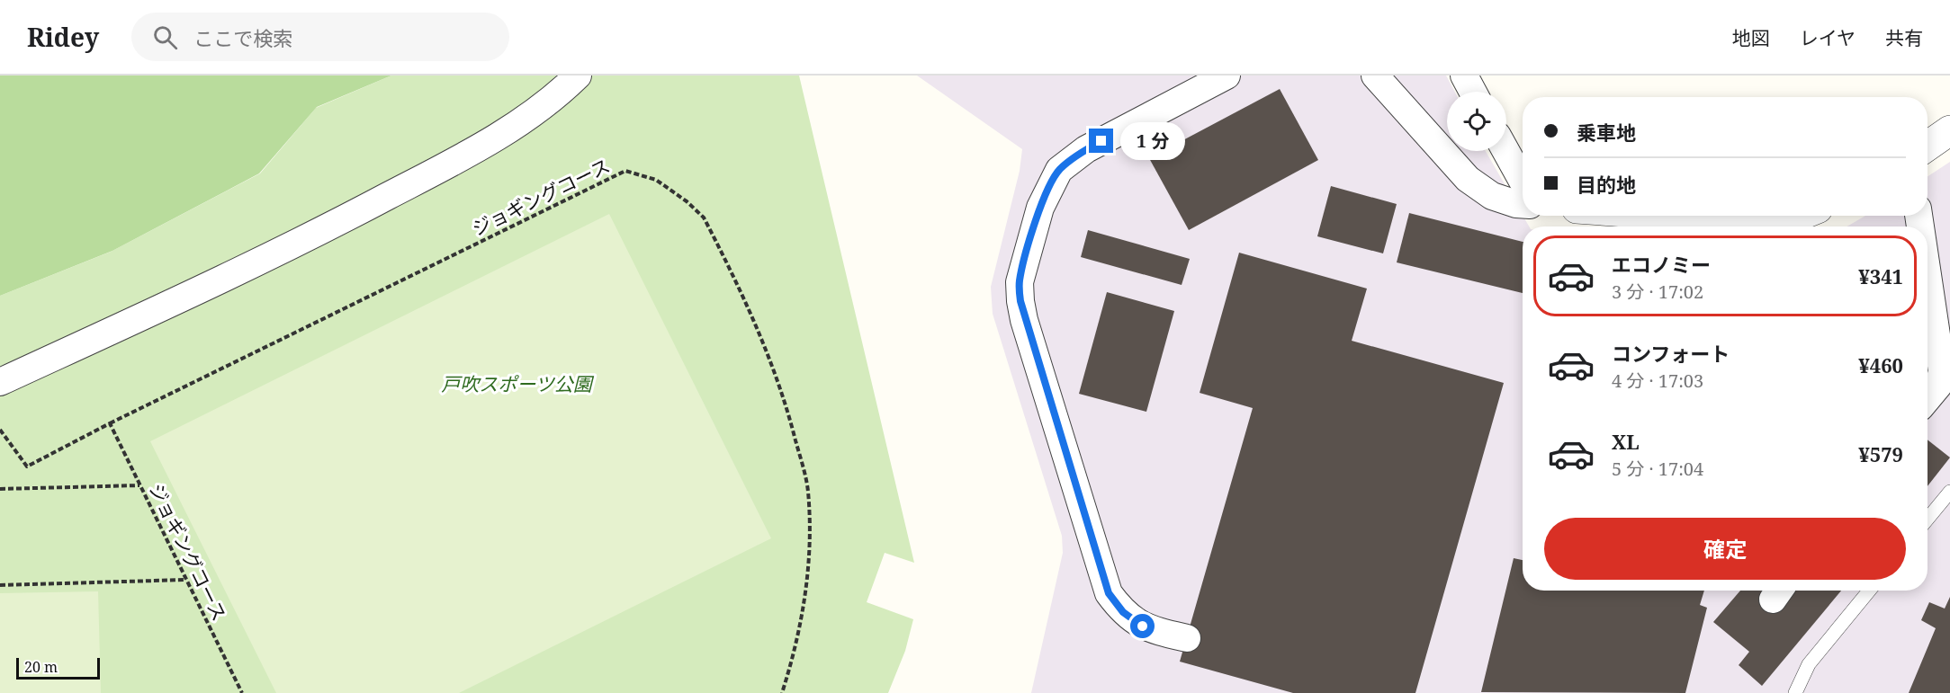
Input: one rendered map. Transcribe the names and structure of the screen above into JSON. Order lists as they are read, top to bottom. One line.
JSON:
{"streets":{"path":["ジョギングコース"]},"parks":["戸吹スポーツ公園"],"scale_bar":"20 m","page":{"header":"Ridey","search":"ここで検索","nav":["地図","レイヤ","共有"],"banner":["乗車地","目的地"],"bubble":"1 分","list":[{"name":"エコノミー","note":"3 分 · 17:02","value":"¥341"},{"name":"コンフォート","note":"4 分 · 17:03","value":"¥460"},{"name":"XL","note":"5 分 · 17:04","value":"¥579"}],"buttons":"確定","scale":"20 m"}}
